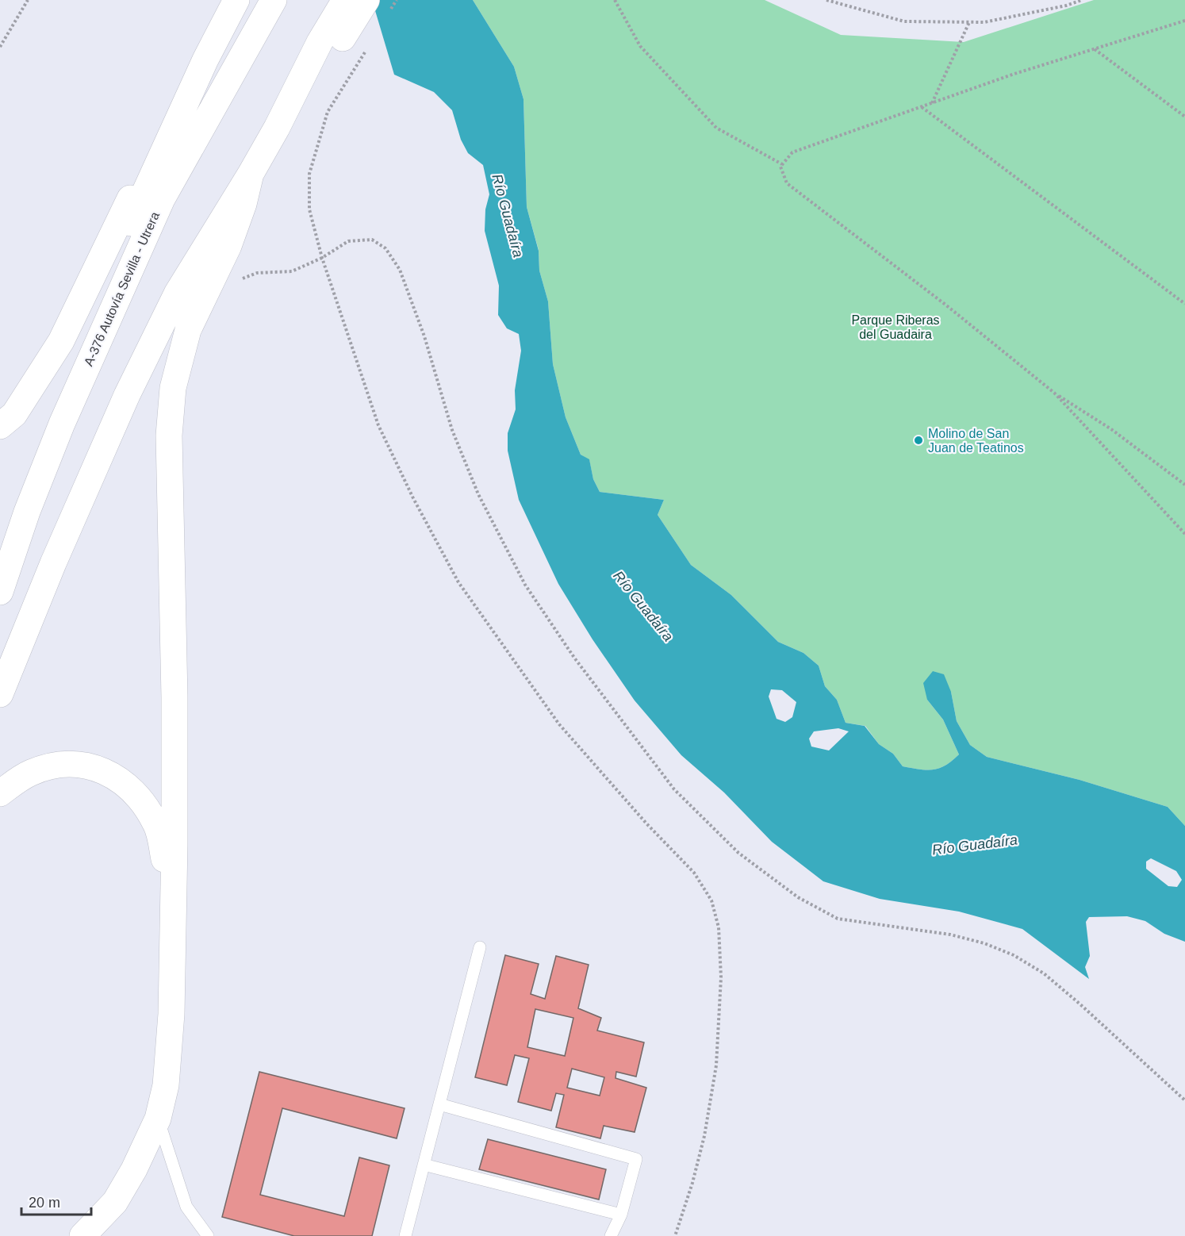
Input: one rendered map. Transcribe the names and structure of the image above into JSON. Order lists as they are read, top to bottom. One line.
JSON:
{"streets":{"main road":["A-376 Autovía Sevilla - Utrera"]},"water":["Río Guadaíra"],"parks":["Parque Riberas del Guadaira"],"places":["Molino de San Juan de Teatinos"],"scale_bar":"20 m"}
